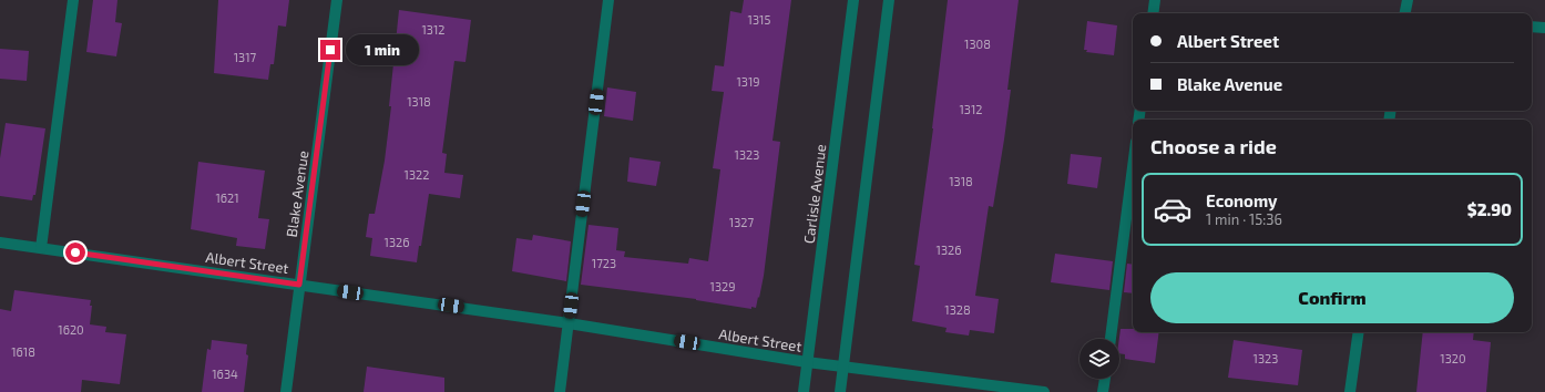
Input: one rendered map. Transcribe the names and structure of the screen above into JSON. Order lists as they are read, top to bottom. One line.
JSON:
{"streets":{"street":["Blake Avenue","Carlisle Avenue","Albert Street"]},"crossings":[["Blake Avenue","Albert Street"],["Carlisle Avenue","Albert Street"]],"house_numbers":["1315","1312","1308","1317","1319","1318","1312","1323","1322","1318","1621","1327","1326","1326","1723","1329","1328","1620","1618","1323","1320","1634"],"page":{"banner":["Albert Street","Blake Avenue"],"bubble":"1 min","heading":"Choose a ride","list":[{"name":"Economy","note":"1 min · 15:36","value":"$2.90"}],"buttons":"Confirm"}}
